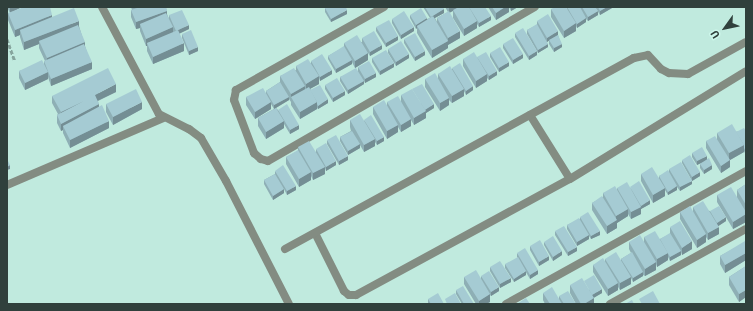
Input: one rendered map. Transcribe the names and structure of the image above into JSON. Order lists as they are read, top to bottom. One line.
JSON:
{"north":"bottom left"}
